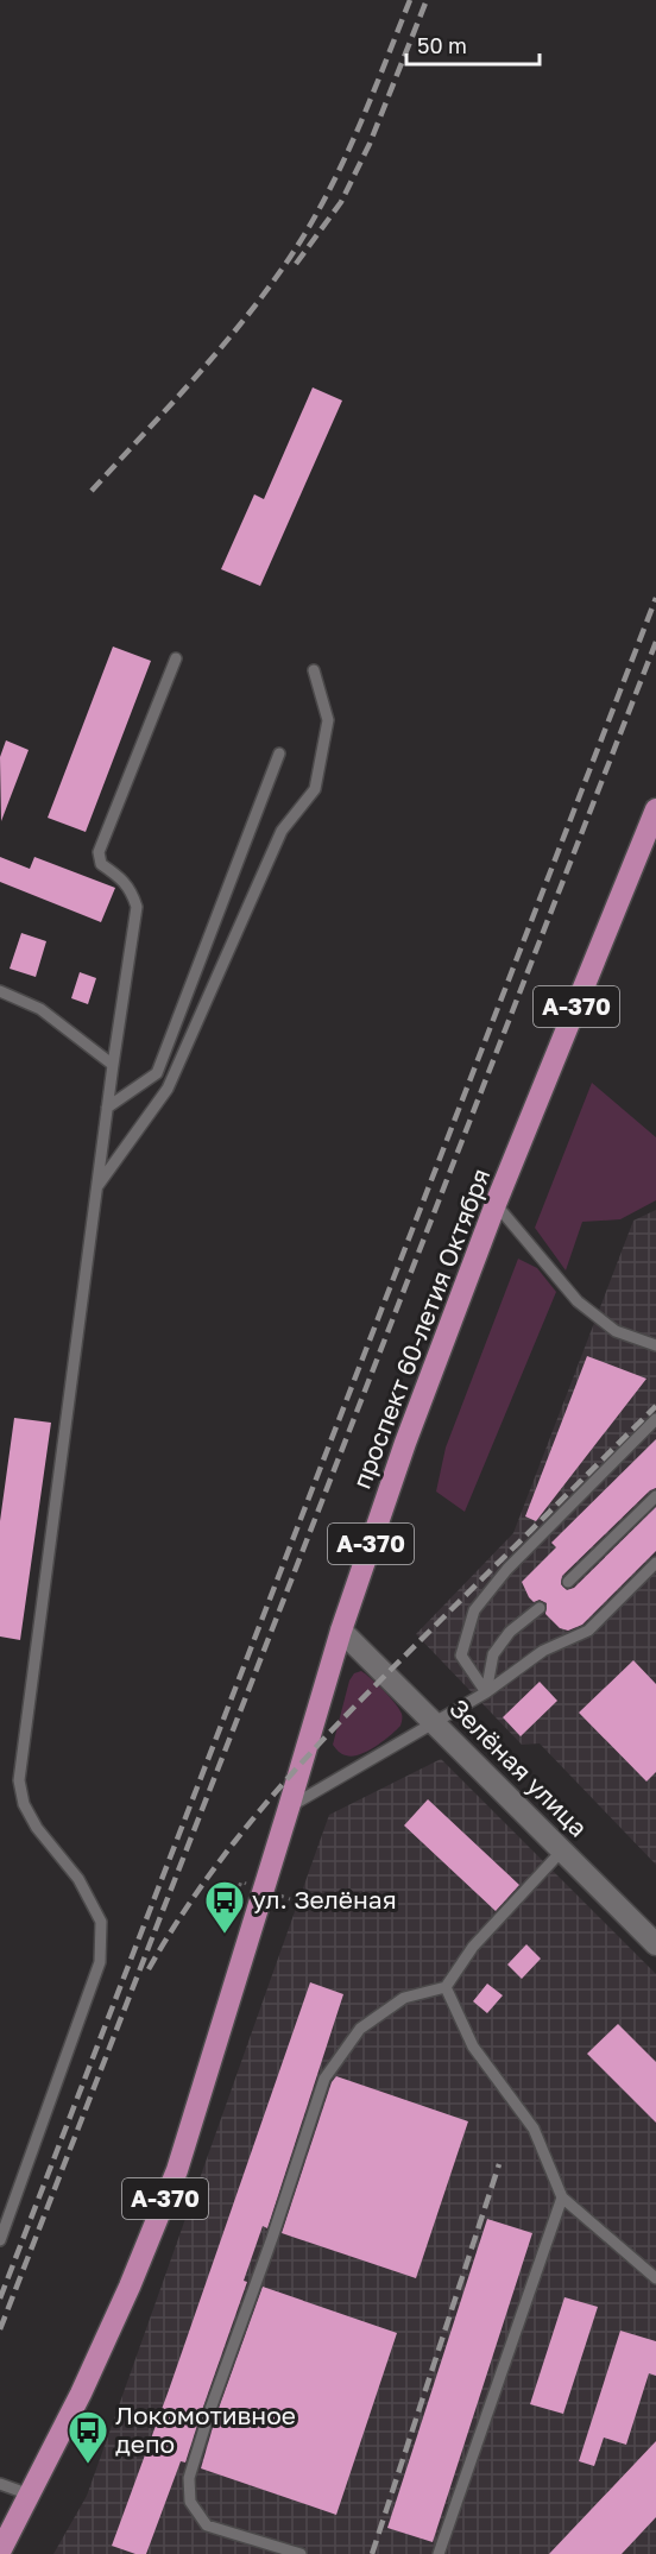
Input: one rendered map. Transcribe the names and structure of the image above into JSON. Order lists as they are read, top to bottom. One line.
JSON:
{"streets":{"highway":["А-370","проспект 60-летия Октября"],"street":["Зелёная улица"]},"crossings":[["проспект 60-летия Октября","Зелёная улица"]],"places":{"bus stop":["ул. Зелёная","Локомотивное депо"]},"scale_bar":"50 m"}
